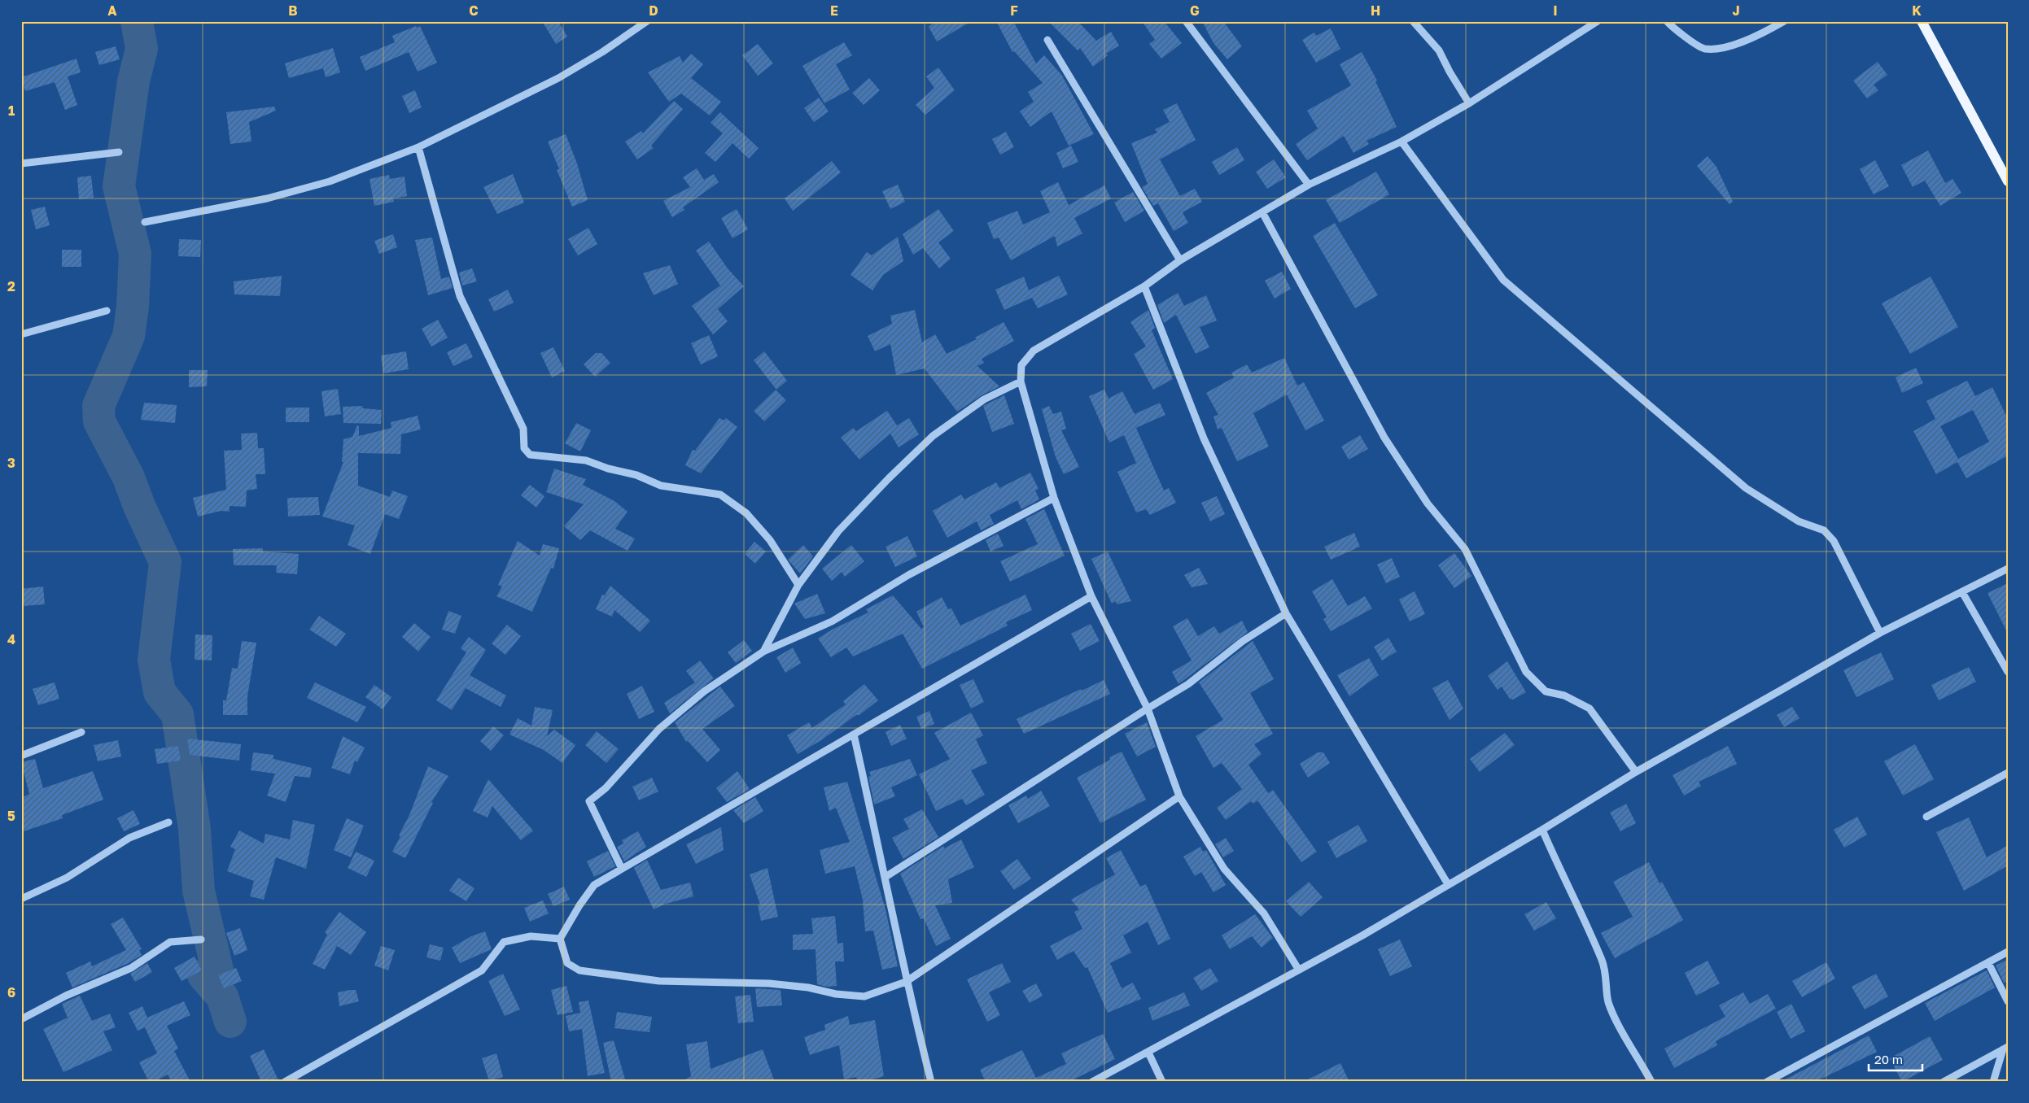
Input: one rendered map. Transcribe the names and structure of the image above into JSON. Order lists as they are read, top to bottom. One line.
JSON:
{"scale_bar":"20 m","grid":{"columns":["A","B","C","D","E","F","G","H","I","J","K"],"rows":["1","2","3","4","5","6"]}}
